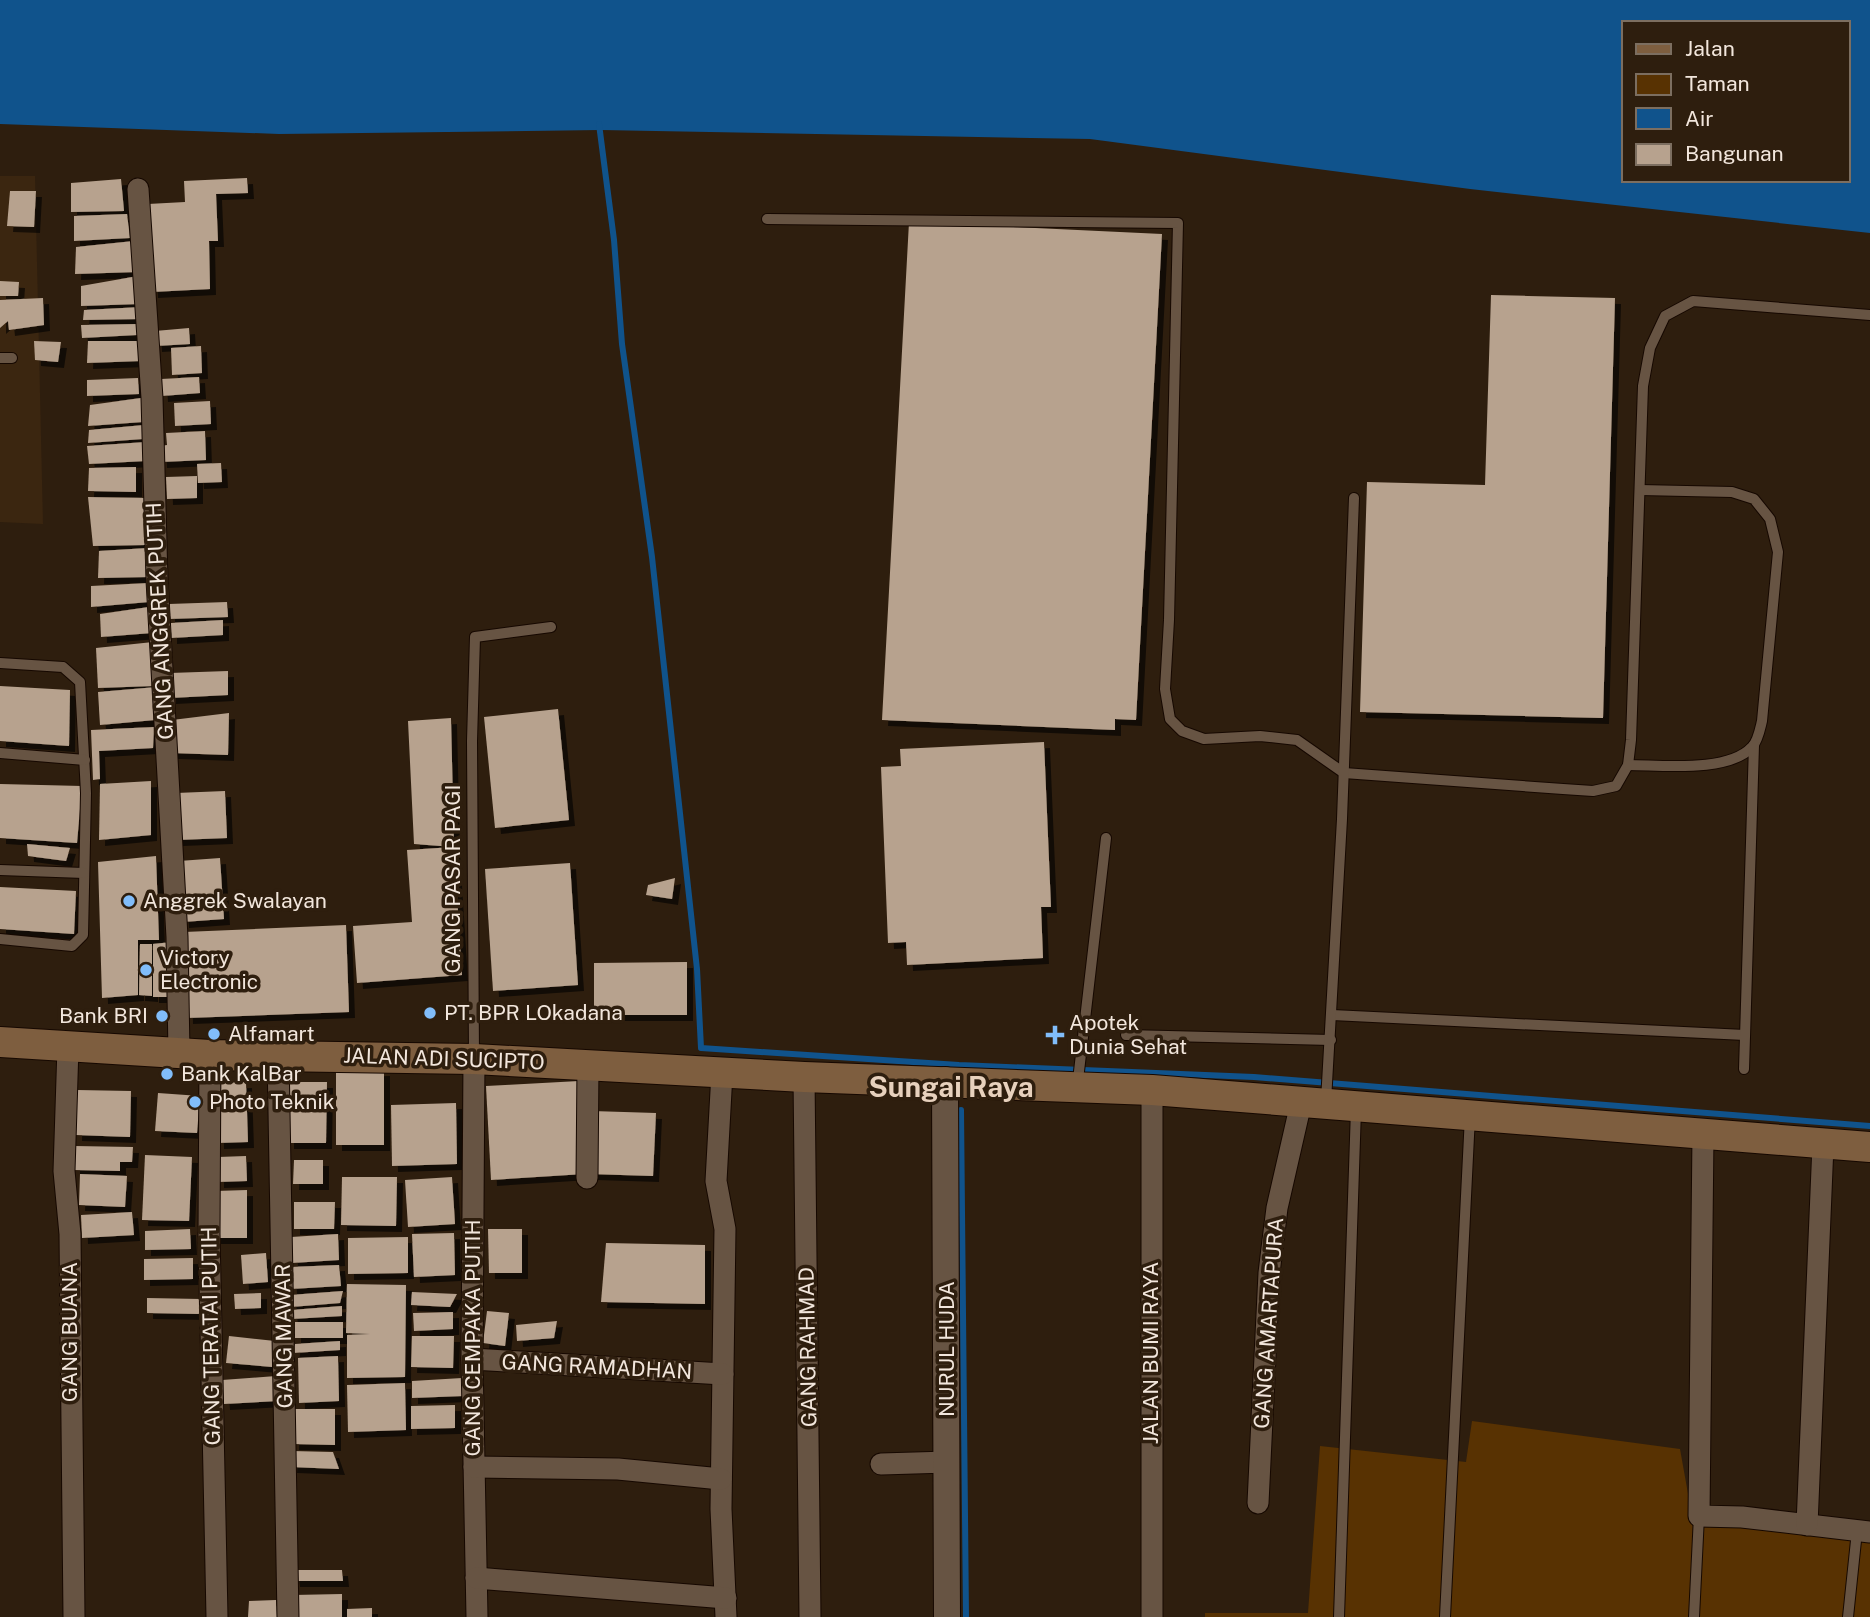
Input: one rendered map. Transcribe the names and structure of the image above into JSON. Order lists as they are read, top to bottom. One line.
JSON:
{"streets":{"main road":["JALAN ADI SUCIPTO"],"street":["GANG ANGGREK PUTIH","GANG AMARTAPURA","GANG BUANA","GANG TERATAI PUTIH","GANG MAWAR","GANG CEMPAKA PUTIH","GANG RAHMAD","NURUL HUDA","JALAN BUMI RAYA","GANG RAMADHAN"],"lane":["GANG PASAR PAGI"]},"crossings":[["GANG ANGGREK PUTIH","JALAN ADI SUCIPTO"],["GANG PASAR PAGI","JALAN ADI SUCIPTO"],["GANG PASAR PAGI","GANG CEMPAKA PUTIH"],["JALAN ADI SUCIPTO","GANG AMARTAPURA"],["JALAN ADI SUCIPTO","GANG BUANA"],["JALAN ADI SUCIPTO","GANG TERATAI PUTIH"],["JALAN ADI SUCIPTO","GANG MAWAR"],["JALAN ADI SUCIPTO","GANG CEMPAKA PUTIH"],["JALAN ADI SUCIPTO","GANG RAHMAD"],["JALAN ADI SUCIPTO","NURUL HUDA"],["JALAN ADI SUCIPTO","JALAN BUMI RAYA"],["GANG CEMPAKA PUTIH","GANG RAMADHAN"]],"districts":["Sungai Raya"],"places":{"other":["Anggrek Swalayan","Victory Electronic","PT. BPR LOkadana","Bank BRI","Alfamart","Bank KalBar","Photo Teknik"],"health":["Apotek Dunia Sehat"]},"legend":["Jalan","Taman","Air","Bangunan"]}
